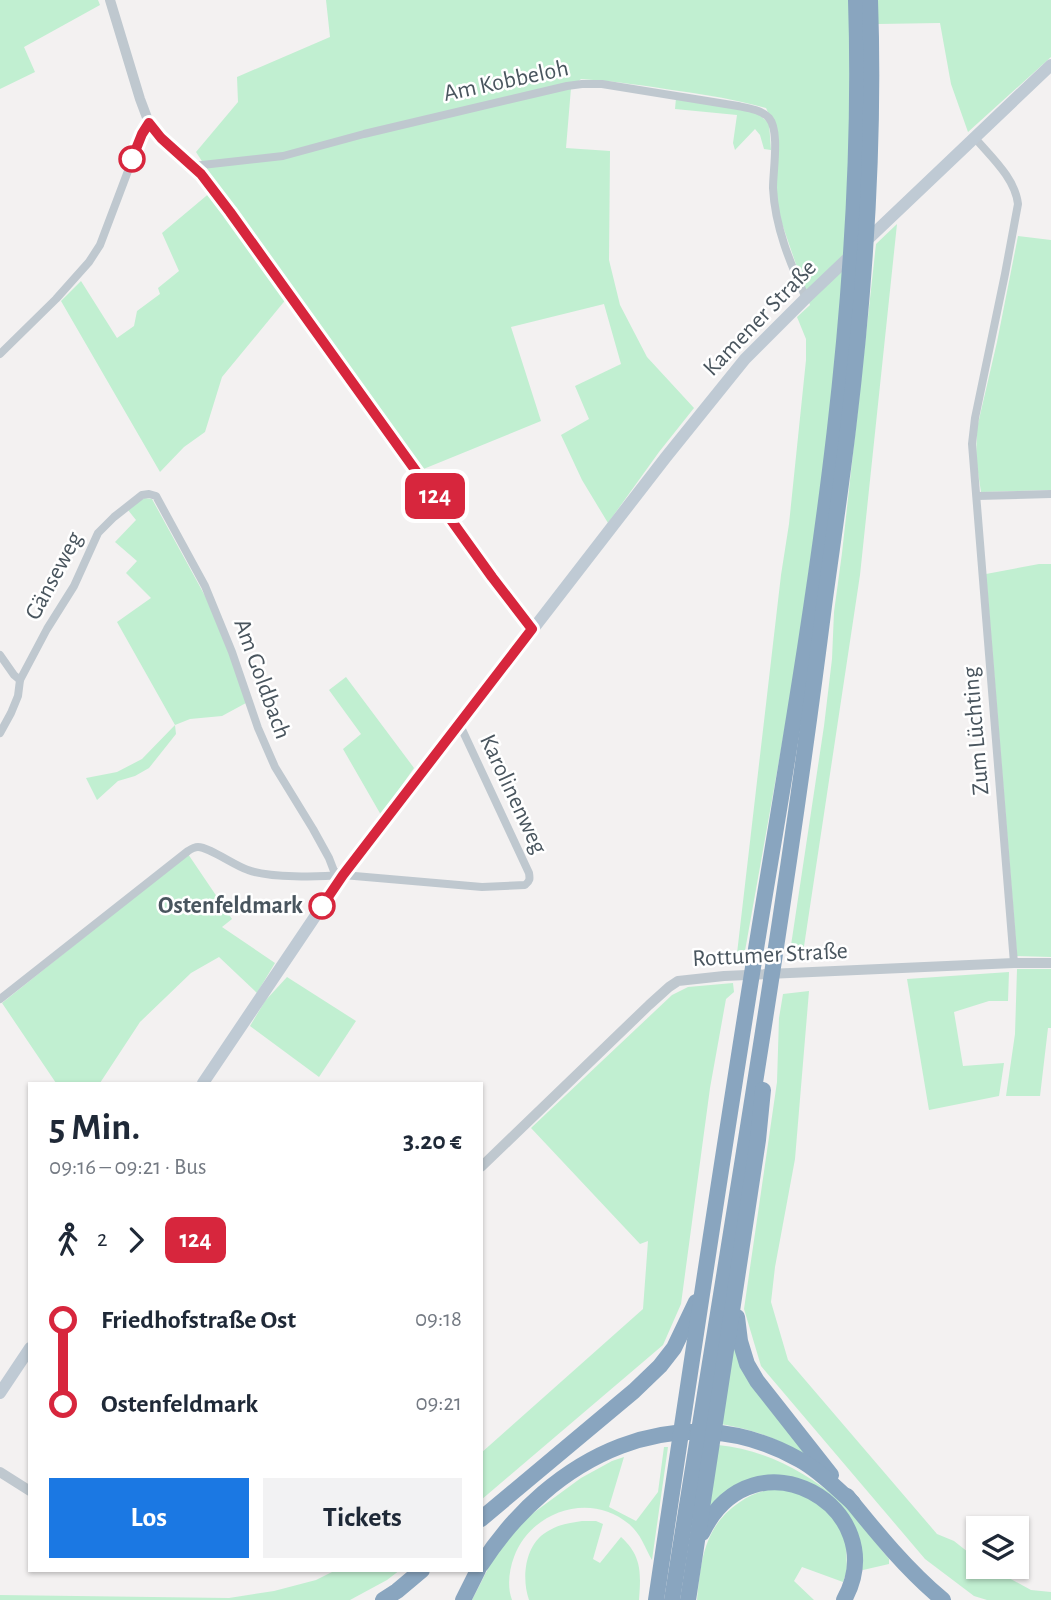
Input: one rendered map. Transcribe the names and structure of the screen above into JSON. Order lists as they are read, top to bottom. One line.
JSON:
{"streets":{"main road":["Kamener Straße"],"street":["Am Kobbeloh","Gänseweg","Am Goldbach","Zum Lüchting","Karolinenweg","Rottumer Straße"]},"crossings":[["Am Kobbeloh","Kamener Straße"],["Kamener Straße","Am Goldbach"],["Kamener Straße","Zum Lüchting"],["Kamener Straße","Karolinenweg"],["Gänseweg","Am Goldbach"],["Am Goldbach","Karolinenweg"],["Zum Lüchting","Rottumer Straße"]],"places":["Ostenfeldmark"],"lines":["bus line 124"],"page":{"on_map":"124","heading":["5 Min.","09:16 – 09:21 · Bus","3.20 €"],"legs":["2","124"],"list":[{"name":"Friedhofstraße Ost","value":"09:18"},{"name":"Ostenfeldmark","value":"09:21"}],"buttons":["Los","Tickets"]}}
